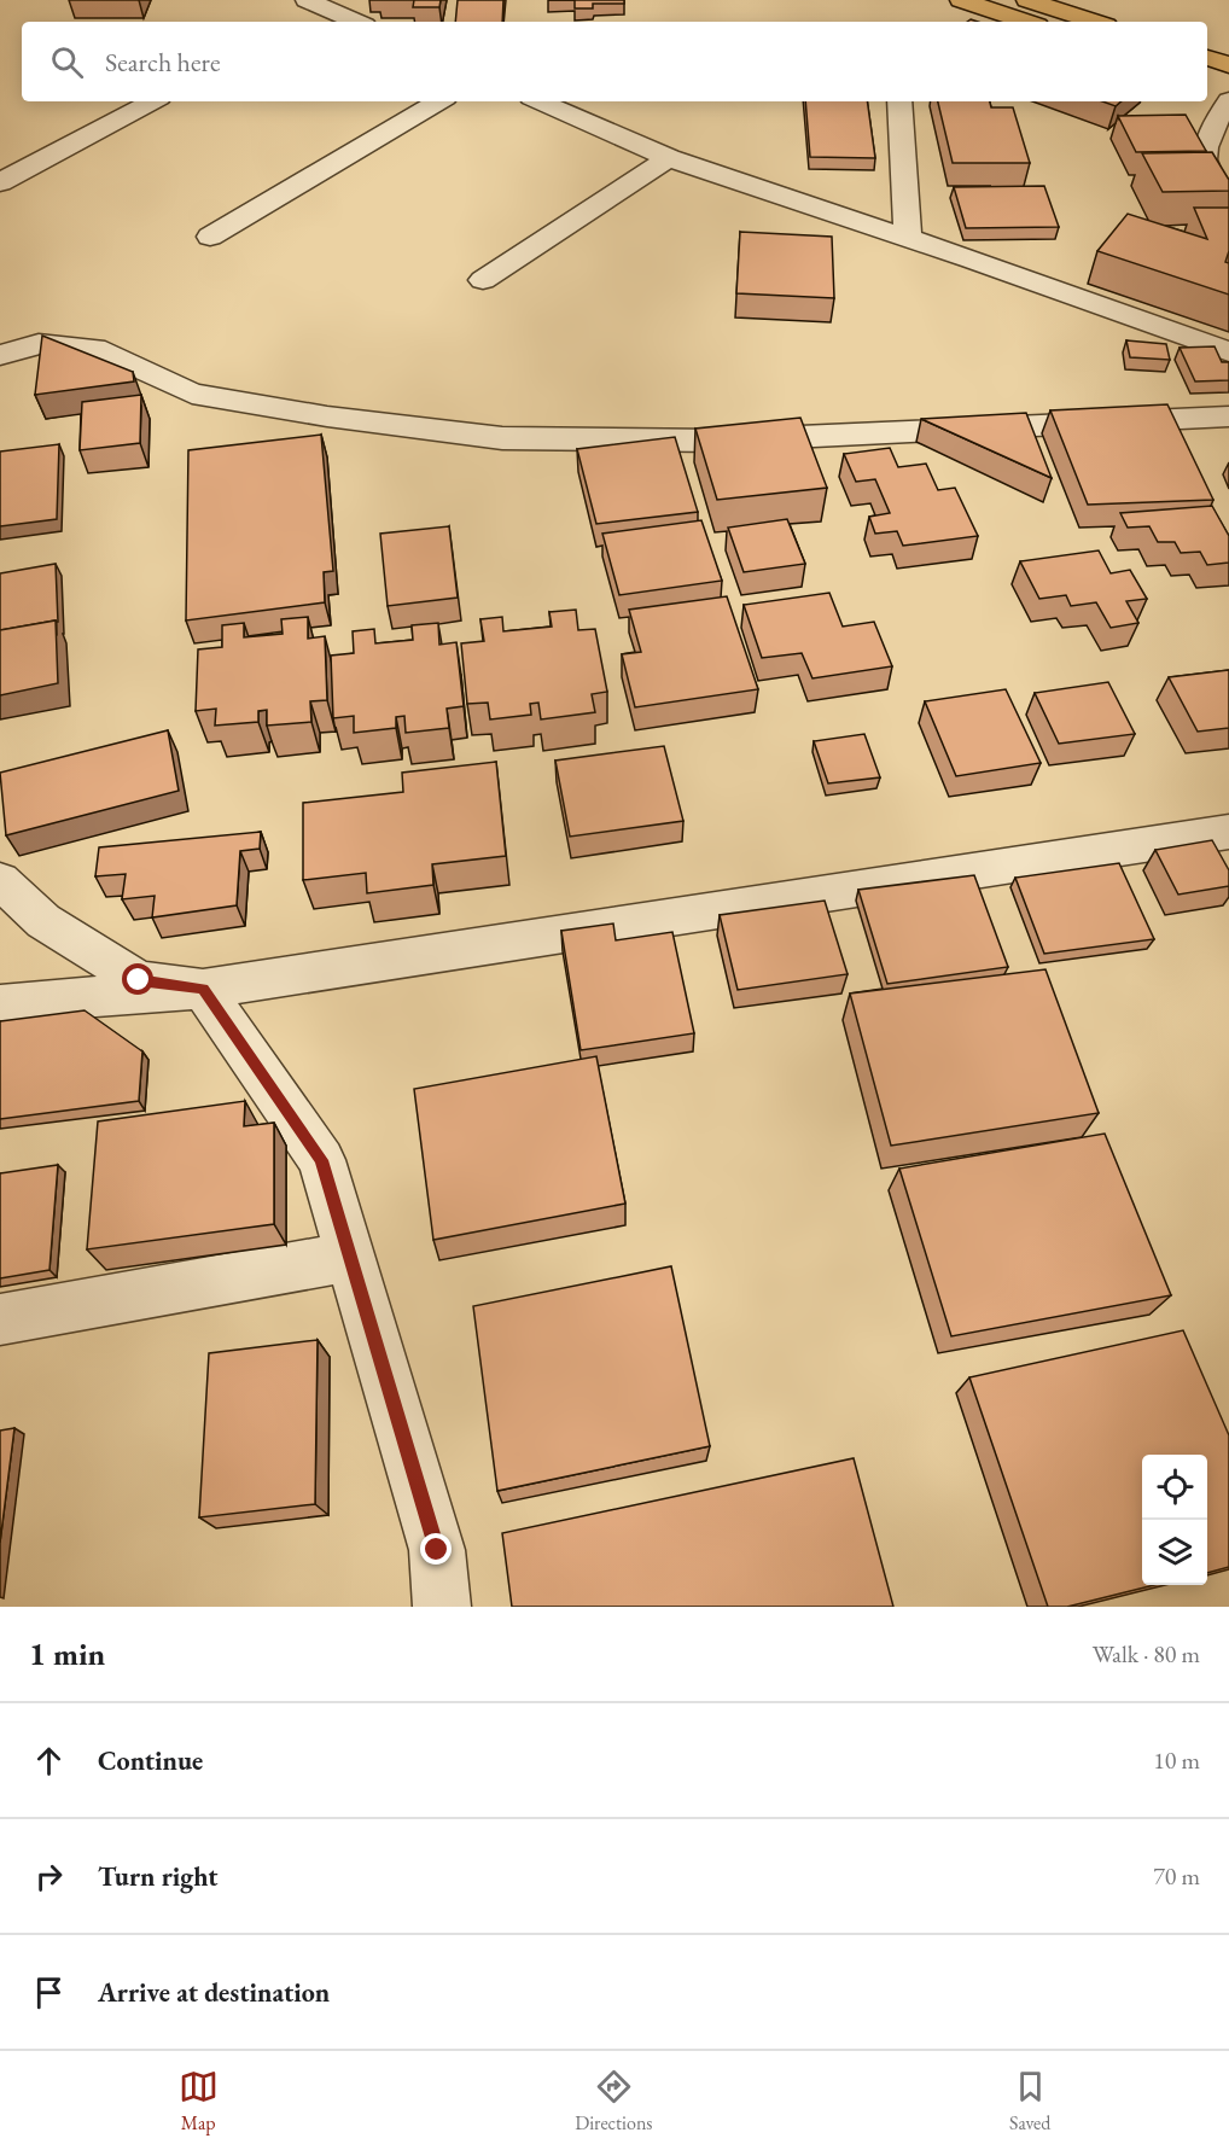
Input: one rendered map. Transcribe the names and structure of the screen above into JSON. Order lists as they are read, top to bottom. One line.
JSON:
{"page":{"search":"Search here","heading":["1 min","Walk · 80 m"],"list":[["Continue","10 m"],["Turn right","70 m"],"Arrive at destination"],"nav":["Map","Directions","Saved"]}}
